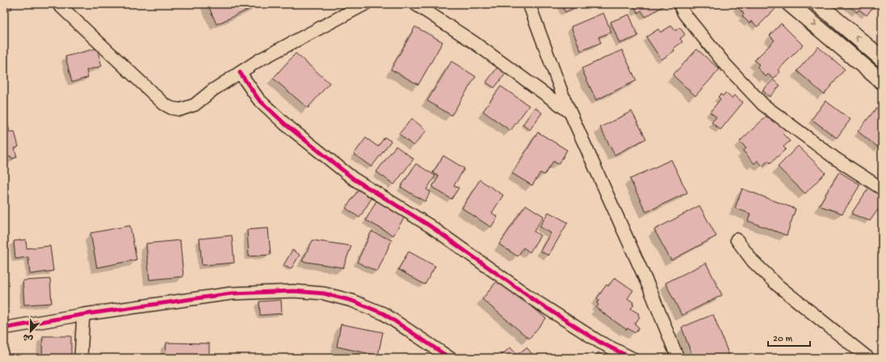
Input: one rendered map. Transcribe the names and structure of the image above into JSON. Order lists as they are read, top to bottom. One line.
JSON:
{"scale_bar":"20 m","north":"bottom"}
